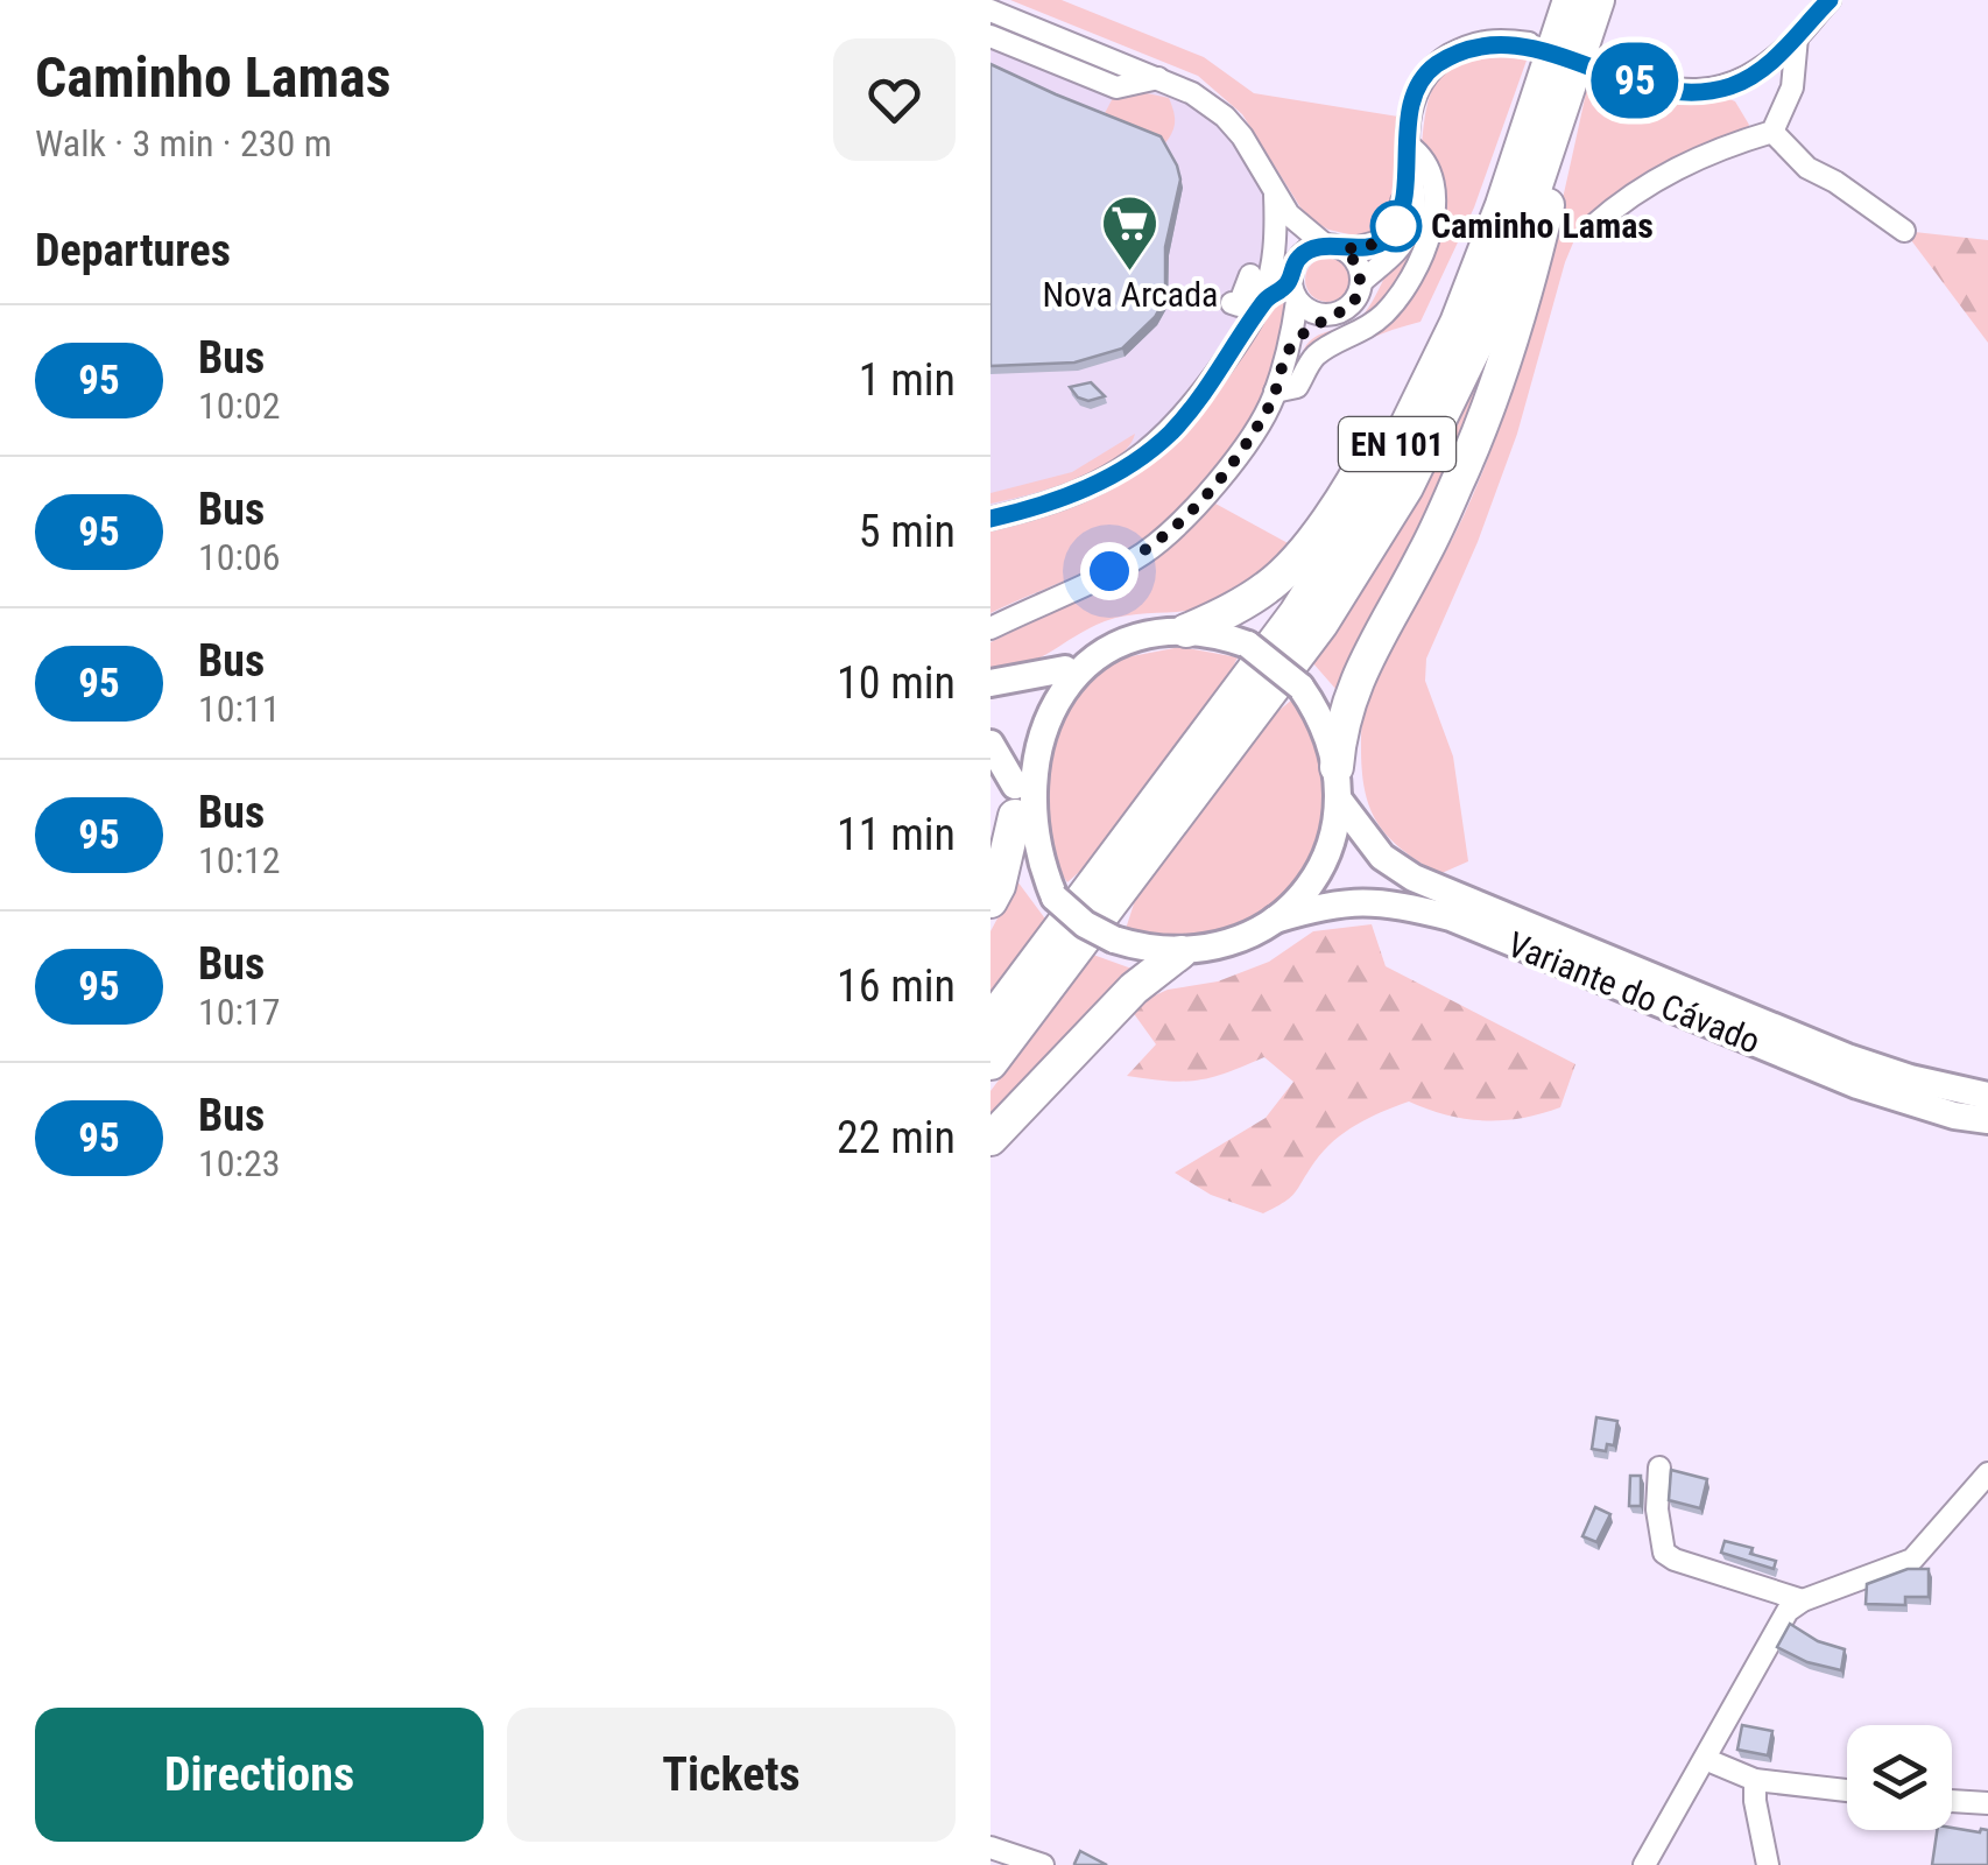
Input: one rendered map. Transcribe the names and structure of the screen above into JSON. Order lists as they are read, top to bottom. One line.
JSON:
{"streets":{"highway":["EN 101"],"main road":["Variante do Cávado"]},"places":{"other":["Caminho Lamas"],"supermarket":["Nova Arcada"]},"lines":["bus line 95"],"page":{"heading":[["Caminho Lamas","Walk · 3 min · 230 m"],"Departures"],"on_map":"95","list":[{"mark":"95","name":"Bus","note":"10:02","value":"1 min"},{"mark":"95","name":"Bus","note":"10:06","value":"5 min"},{"mark":"95","name":"Bus","note":"10:11","value":"10 min"},{"mark":"95","name":"Bus","note":"10:12","value":"11 min"},{"mark":"95","name":"Bus","note":"10:17","value":"16 min"},{"mark":"95","name":"Bus","note":"10:23","value":"22 min"}],"buttons":["Directions","Tickets"]}}
